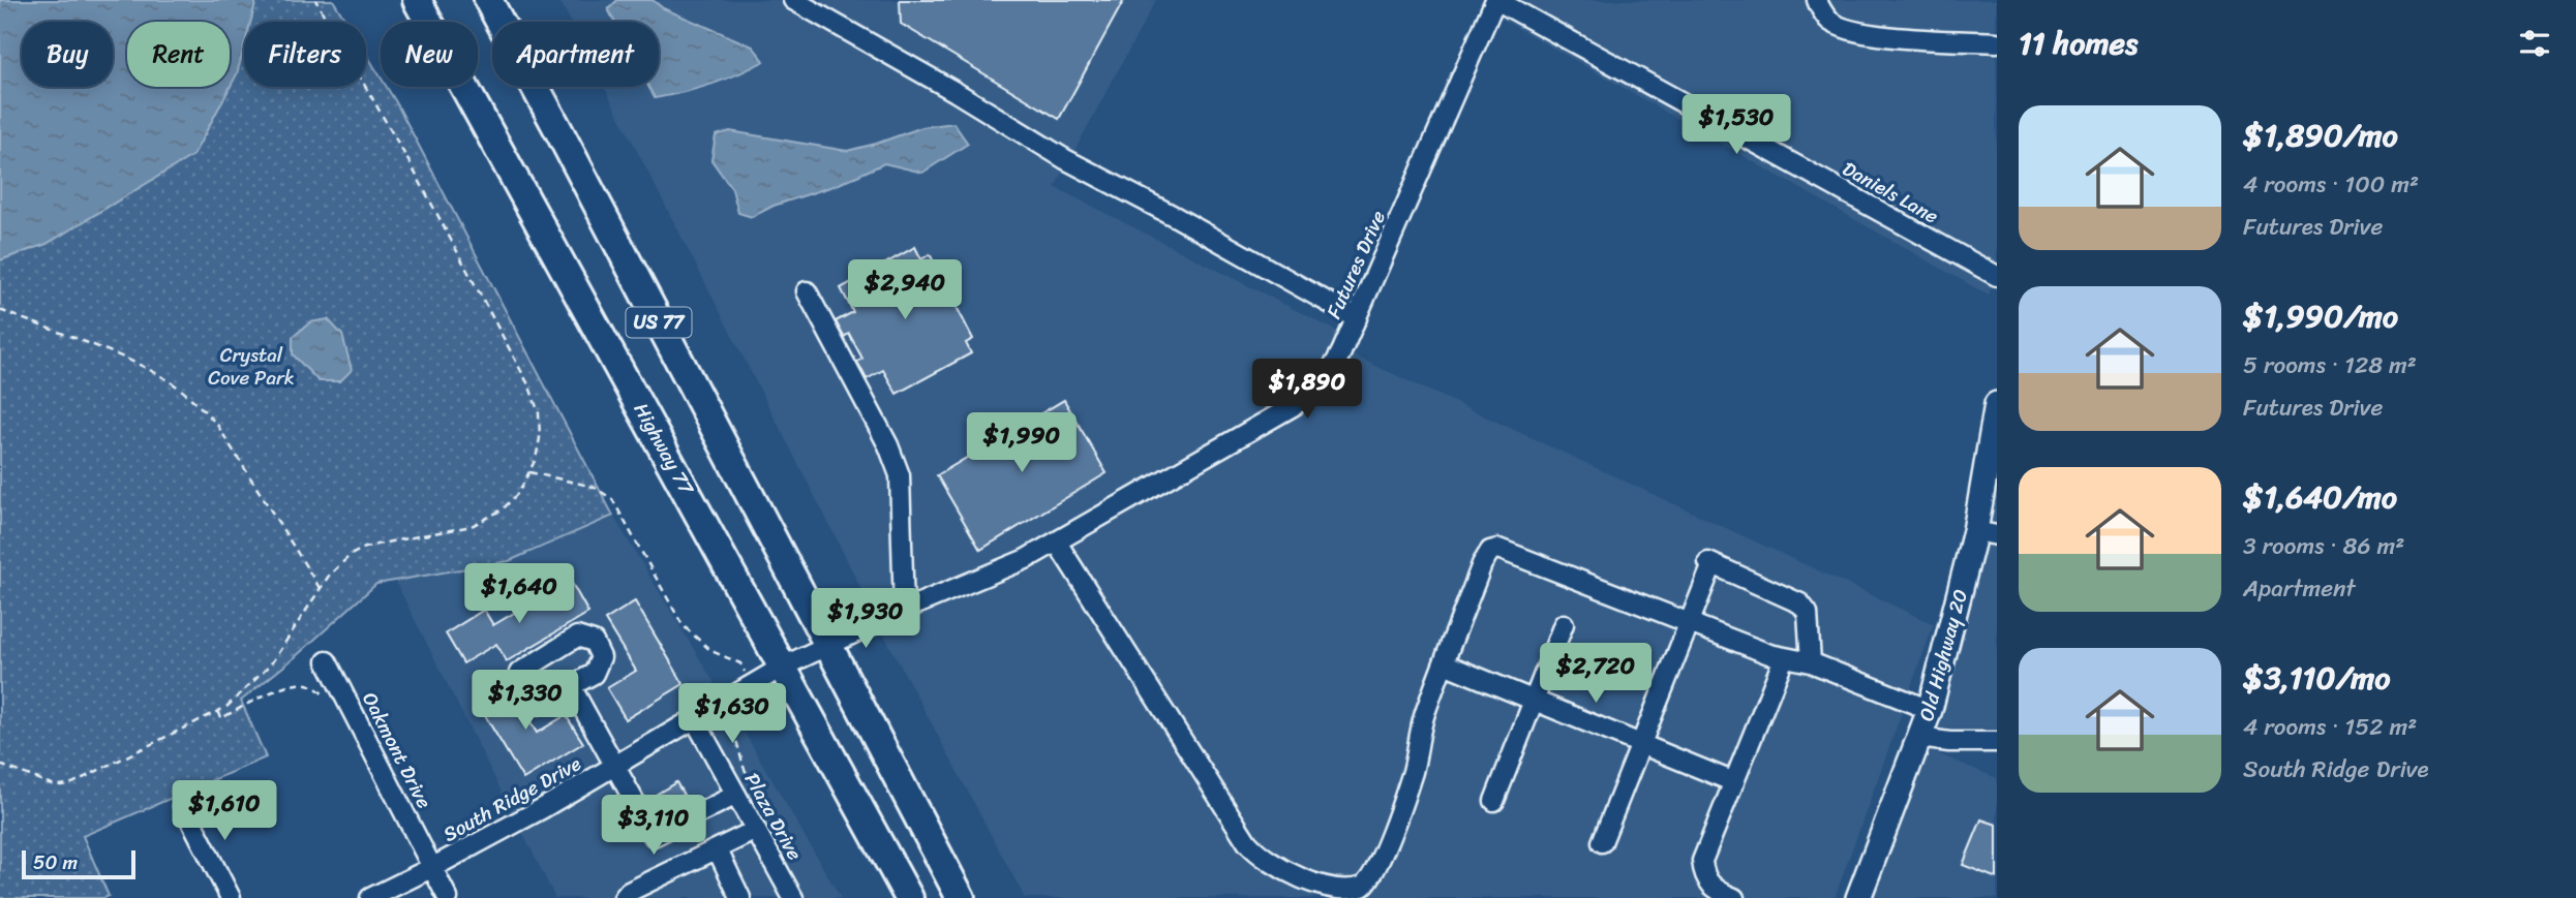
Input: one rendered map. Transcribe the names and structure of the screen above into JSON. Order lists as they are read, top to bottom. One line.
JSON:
{"streets":{"highway":["US 77","Highway 77"],"main road":["Old Highway 20"],"street":["Daniels Lane","Futures Drive","Oakmont Drive","South Ridge Drive","Plaza Drive"]},"crossings":[["Daniels Lane","Futures Drive"],["Futures Drive","US 77"],["Futures Drive","Highway 77"],["Futures Drive","South Ridge Drive"],["Highway 77","South Ridge Drive"],["Oakmont Drive","South Ridge Drive"],["South Ridge Drive","Plaza Drive"]],"parks":["Crystal Cove Park"],"scale_bar":"50 m","page":{"heading":"11 homes","chip":["Buy","Rent","Filters","New","Apartment"],"list":[{"name":"$1,890/mo","note":"4 rooms · 100 m² · Futures Drive"},{"name":"$1,990/mo","note":"5 rooms · 128 m² · Futures Drive"},{"name":"$1,640/mo","note":"3 rooms · 86 m² · Apartment"},{"name":"$3,110/mo","note":"4 rooms · 152 m² · South Ridge Drive"}],"price":["$1,530","$2,940","$1,890","$1,990","$1,640","$1,930","$2,720","$1,330","$1,630","$1,610","$3,110"],"scale":"50 m"}}
